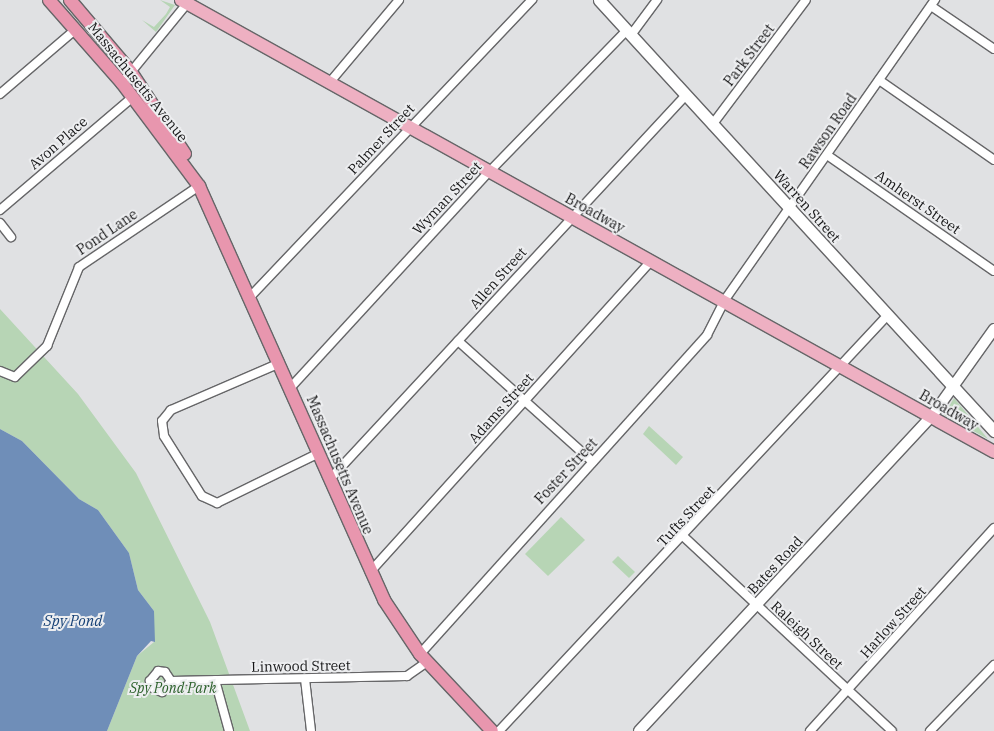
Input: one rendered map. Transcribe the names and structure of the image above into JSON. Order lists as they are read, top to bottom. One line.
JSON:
{"streets":{"highway":["Massachusetts Avenue"],"main road":["Warren Street","Broadway"],"street":["Park Street","Rawson Road","Palmer Street","Avon Place","Wyman Street","Amherst Street","Pond Lane","Allen Street","Adams Street","Foster Street","Tufts Street","Bates Road","Harlow Street","Raleigh Street","Linwood Street"]},"crossings":[["Park Street","Warren Street"],["Massachusetts Avenue","Palmer Street"],["Massachusetts Avenue","Avon Place"],["Massachusetts Avenue","Wyman Street"],["Massachusetts Avenue","Pond Lane"],["Massachusetts Avenue","Allen Street"],["Massachusetts Avenue","Adams Street"],["Massachusetts Avenue","Foster Street"],["Massachusetts Avenue","Linwood Street"],["Rawson Road","Amherst Street"],["Rawson Road","Warren Street"],["Rawson Road","Broadway"],["Rawson Road","Foster Street"],["Palmer Street","Broadway"],["Wyman Street","Warren Street"],["Wyman Street","Broadway"],["Warren Street","Allen Street"],["Warren Street","Tufts Street"],["Warren Street","Bates Road"],["Broadway","Allen Street"],["Broadway","Adams Street"],["Broadway","Foster Street"],["Broadway","Tufts Street"],["Broadway","Bates Road"],["Foster Street","Linwood Street"],["Tufts Street","Raleigh Street"],["Bates Road","Raleigh Street"],["Harlow Street","Raleigh Street"]],"water":["Spy Pond"],"parks":["Spy Pond Park"]}
